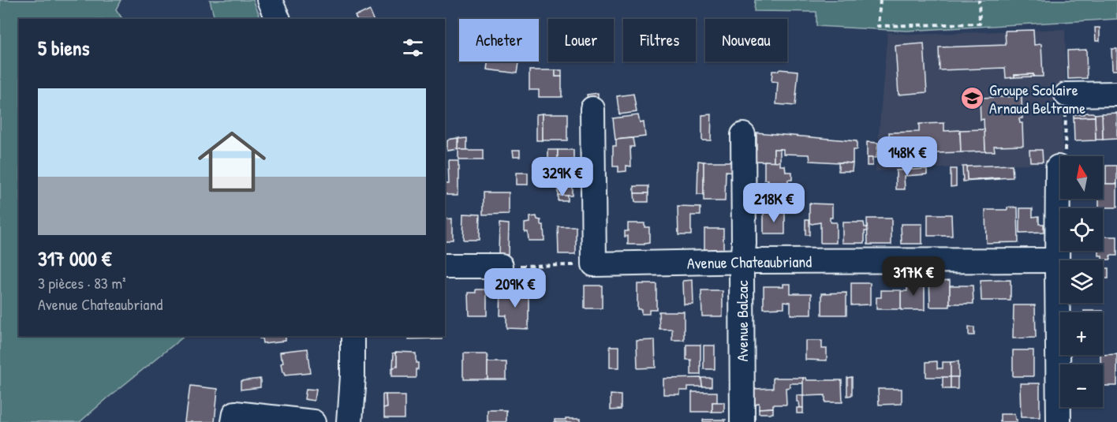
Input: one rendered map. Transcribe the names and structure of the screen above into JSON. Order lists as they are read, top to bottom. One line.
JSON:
{"streets":{"street":["Avenue Chateaubriand","Avenue Balzac"]},"crossings":[["Avenue Chateaubriand","Avenue Balzac"]],"places":{"school or university":["Groupe Scolaire Arnaud Beltrame"]},"north":"top","page":{"chip":["Acheter","Louer","Filtres","Nouveau"],"heading":"5 biens","list":[{"name":"317 000 €","note":"3 pièces · 83 m² · Avenue Chateaubriand"}],"price":["148K €","329K €","218K €","317K €","209K €"],"map_buttons":["+","−"]}}
